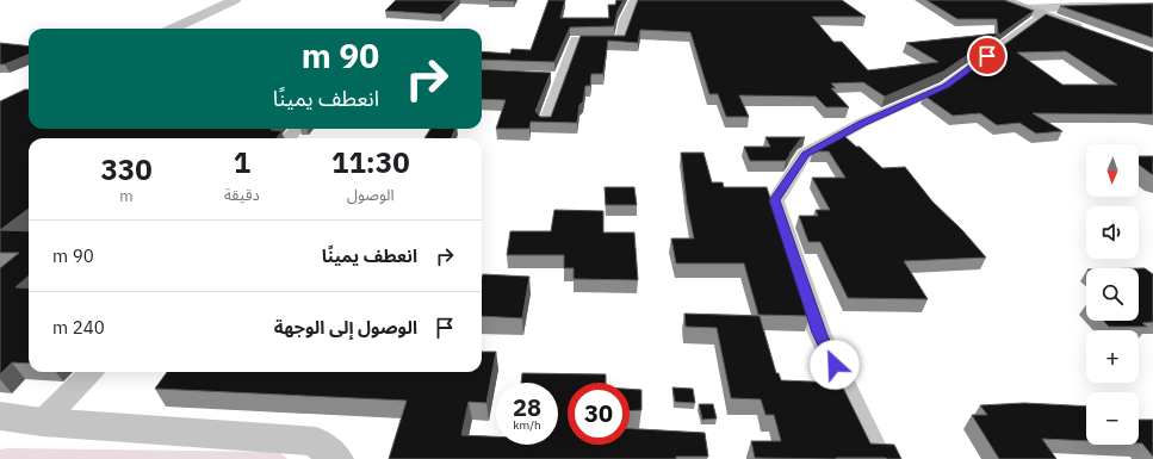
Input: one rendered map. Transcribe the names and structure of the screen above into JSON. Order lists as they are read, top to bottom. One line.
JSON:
{"north":"bottom","page":{"turn":["90 m","انعطف يمينًا"],"eta":["11:30","الوصول","1","دقيقة","330","m"],"map_buttons":["+","−"],"list":[{"name":"انعطف يمينًا","value":"90 m"},{"name":"الوصول إلى الوجهة","value":"240 m"}],"speed":"28 km/h","limit":"30"}}
